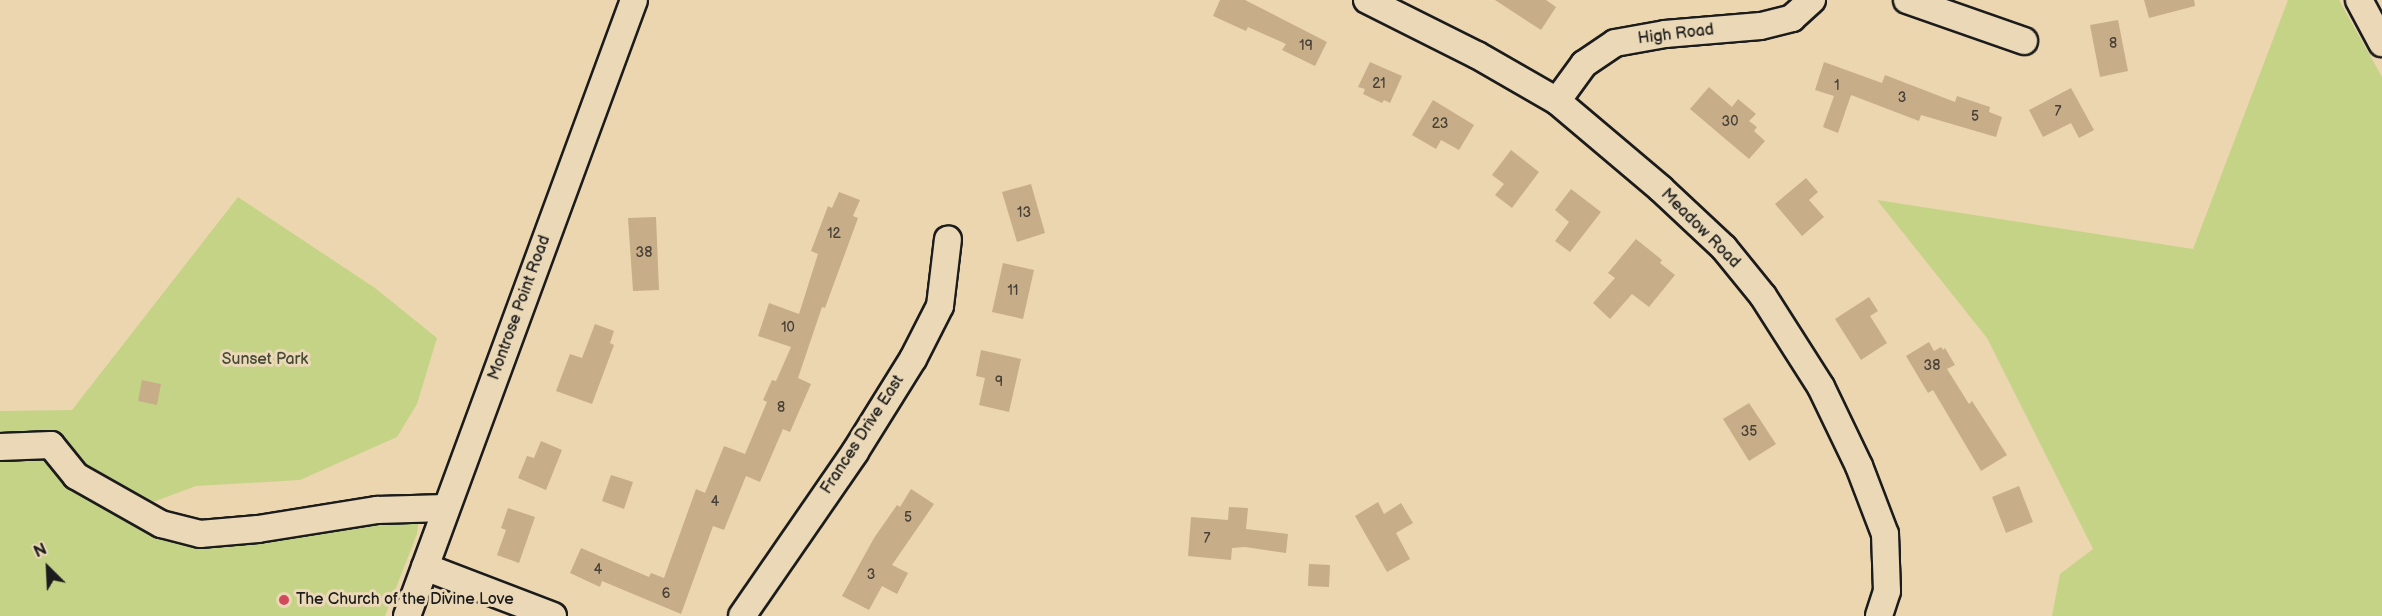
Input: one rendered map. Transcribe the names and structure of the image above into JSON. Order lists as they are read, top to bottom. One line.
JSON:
{"streets":{"street":["High Road","Meadow Road","Montrose Point Road","Frances Drive East"]},"crossings":[["High Road","Meadow Road"]],"parks":["Sunset Park"],"places":["The Church of the Divine Love"],"house_numbers":["8","19","21","1","3","7","5","30","23","13","12","38","11","10","38","9","8","35","4","5","7","4","3","6"],"north":"top left"}
